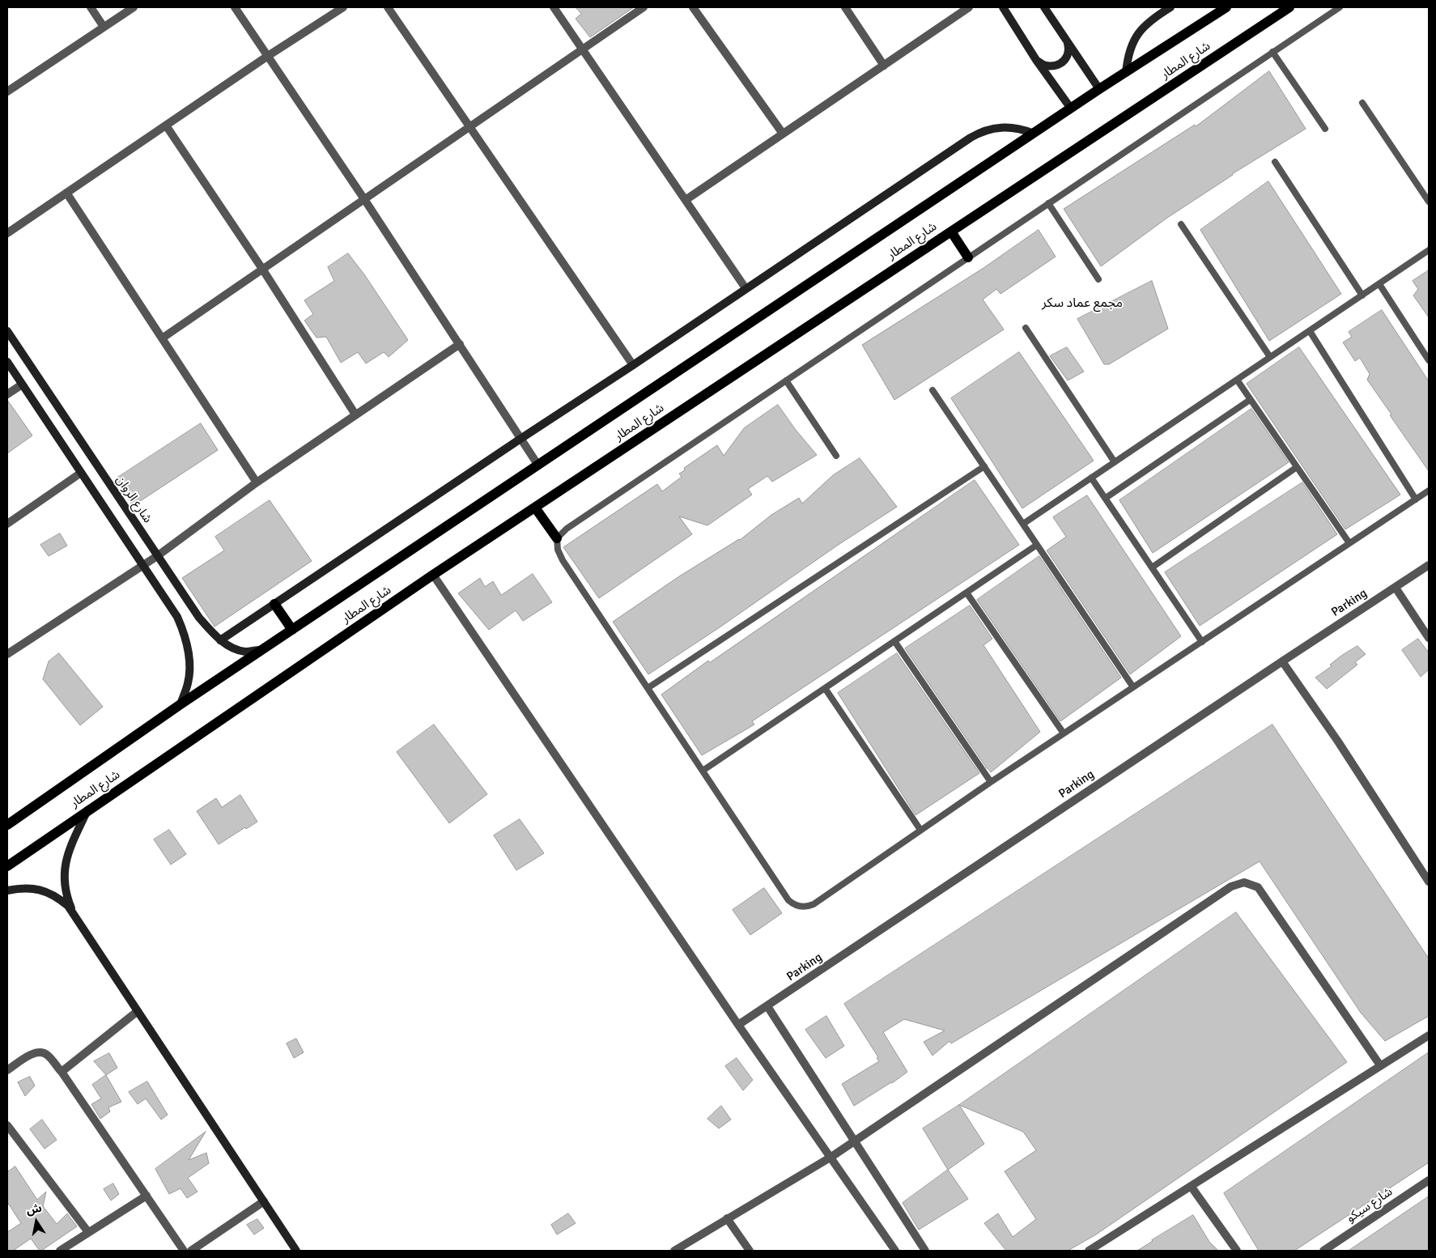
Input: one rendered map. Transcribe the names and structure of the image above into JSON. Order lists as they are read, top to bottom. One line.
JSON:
{"streets":{"main road":["شارع المطار"],"street":["شارع الروان","Parking","شارع سيكو"]},"crossings":[["شارع المطار","شارع الروان"]],"districts":["مجمع عماد سكر"],"north":"top"}
